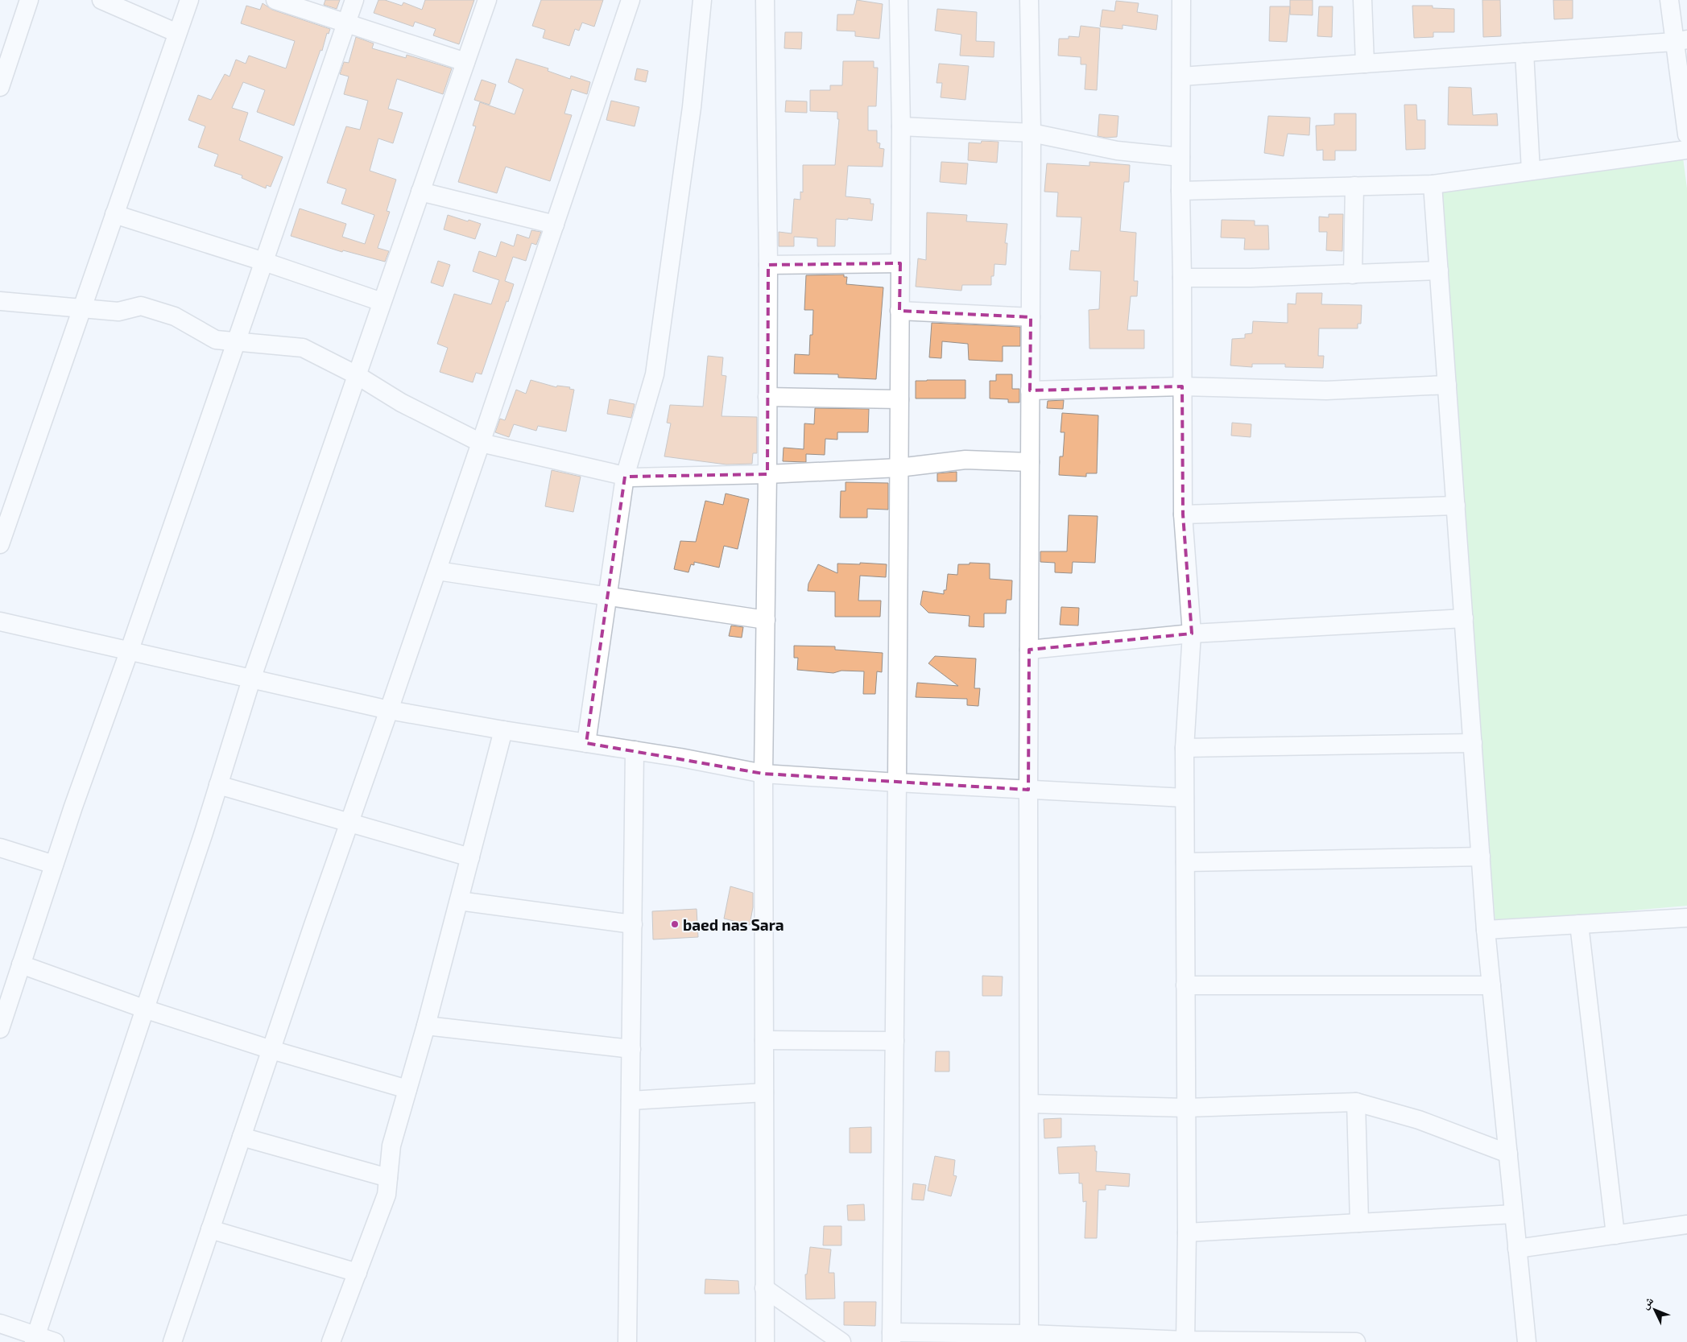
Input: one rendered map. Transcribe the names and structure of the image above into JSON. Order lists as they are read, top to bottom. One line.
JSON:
{"places":["baed nas Sara"],"north":"top left"}
